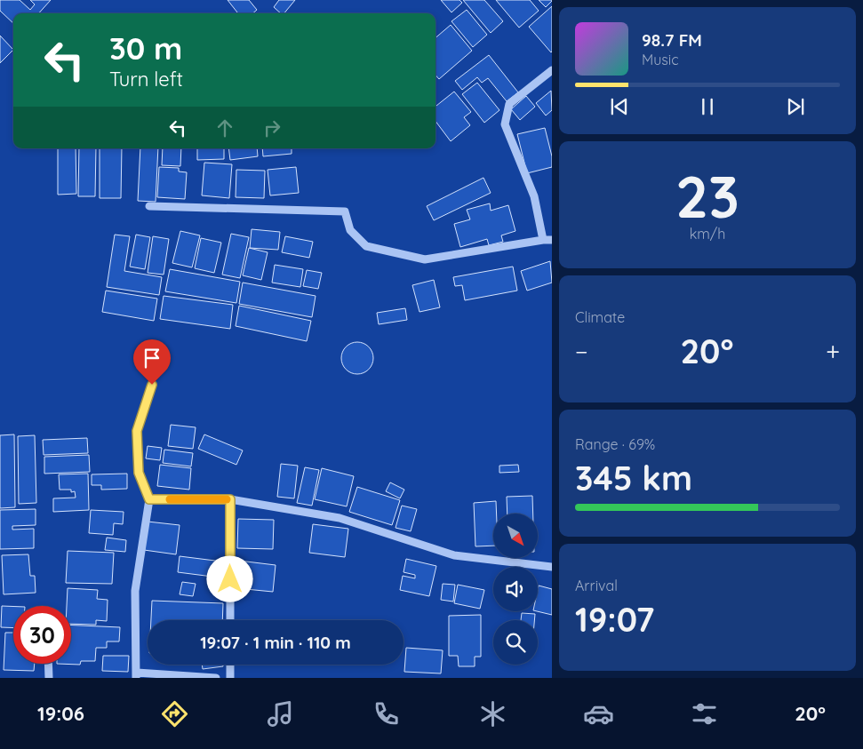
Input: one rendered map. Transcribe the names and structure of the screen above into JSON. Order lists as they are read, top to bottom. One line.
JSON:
{"north":"bottom right","page":{"turn":["30 m","Turn left"],"song":["98.7 FM","Music"],"tile":[["23","km/h"],"Climate",["Range · 69%","345 km"],["Arrival","19:07"]],"heat":["−","20°","+"],"limit":"30","trip":"19:07 · 1 min · 110 m","tabs":["19:06","20°"]}}
